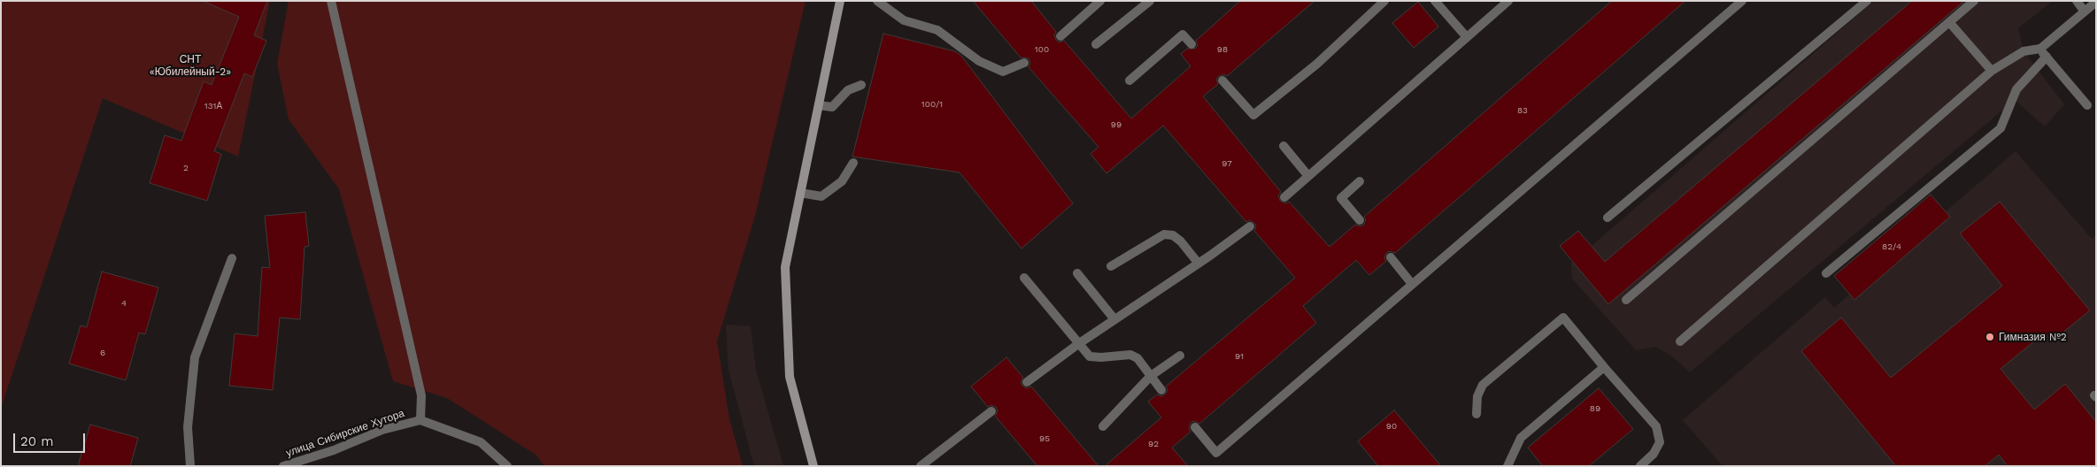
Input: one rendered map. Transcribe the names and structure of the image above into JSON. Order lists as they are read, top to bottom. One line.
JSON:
{"streets":{"street":["улица Сибирские Хутора"]},"parks":["СНТ «Юбилейный-2»"],"places":["Гимназия №2"],"house_numbers":["100","98","100/1","131А","83","99","97","2","82/4","4","6","91","89","90","95","92"],"scale_bar":"20 m"}
